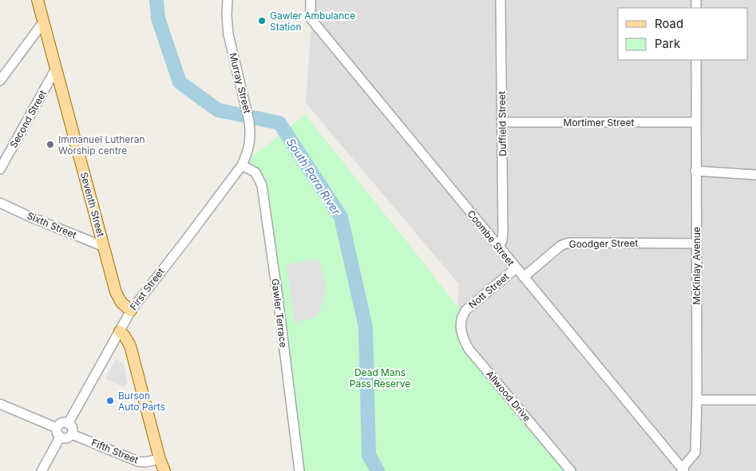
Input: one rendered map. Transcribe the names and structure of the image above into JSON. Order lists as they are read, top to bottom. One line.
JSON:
{"streets":{"main road":["Seventh Street"],"street":["Murray Street","Second Street","Mortimer Street","Duffield Street","Sixth Street","Coombe Street","Goodger Street","McKinlay Avenue","First Street","Nott Street","Gawler Terrace","Allwood Drive","Fifth Street"]},"crossings":[["Murray Street","First Street"],["Murray Street","Gawler Terrace"],["Second Street","Seventh Street"],["Mortimer Street","Duffield Street"],["Mortimer Street","McKinlay Avenue"],["Duffield Street","Coombe Street"],["Seventh Street","Sixth Street"],["Seventh Street","First Street"],["Coombe Street","Goodger Street"],["Coombe Street","McKinlay Avenue"],["Coombe Street","Nott Street"],["Goodger Street","McKinlay Avenue"],["First Street","Gawler Terrace"],["First Street","Fifth Street"],["Nott Street","Allwood Drive"]],"water":["South Para River"],"parks":["Dead Mans Pass Reserve"],"places":["Gawler Ambulance Station","Immanuel Lutheran Worship centre","Burson Auto Parts"],"legend":["Road","Park"]}
